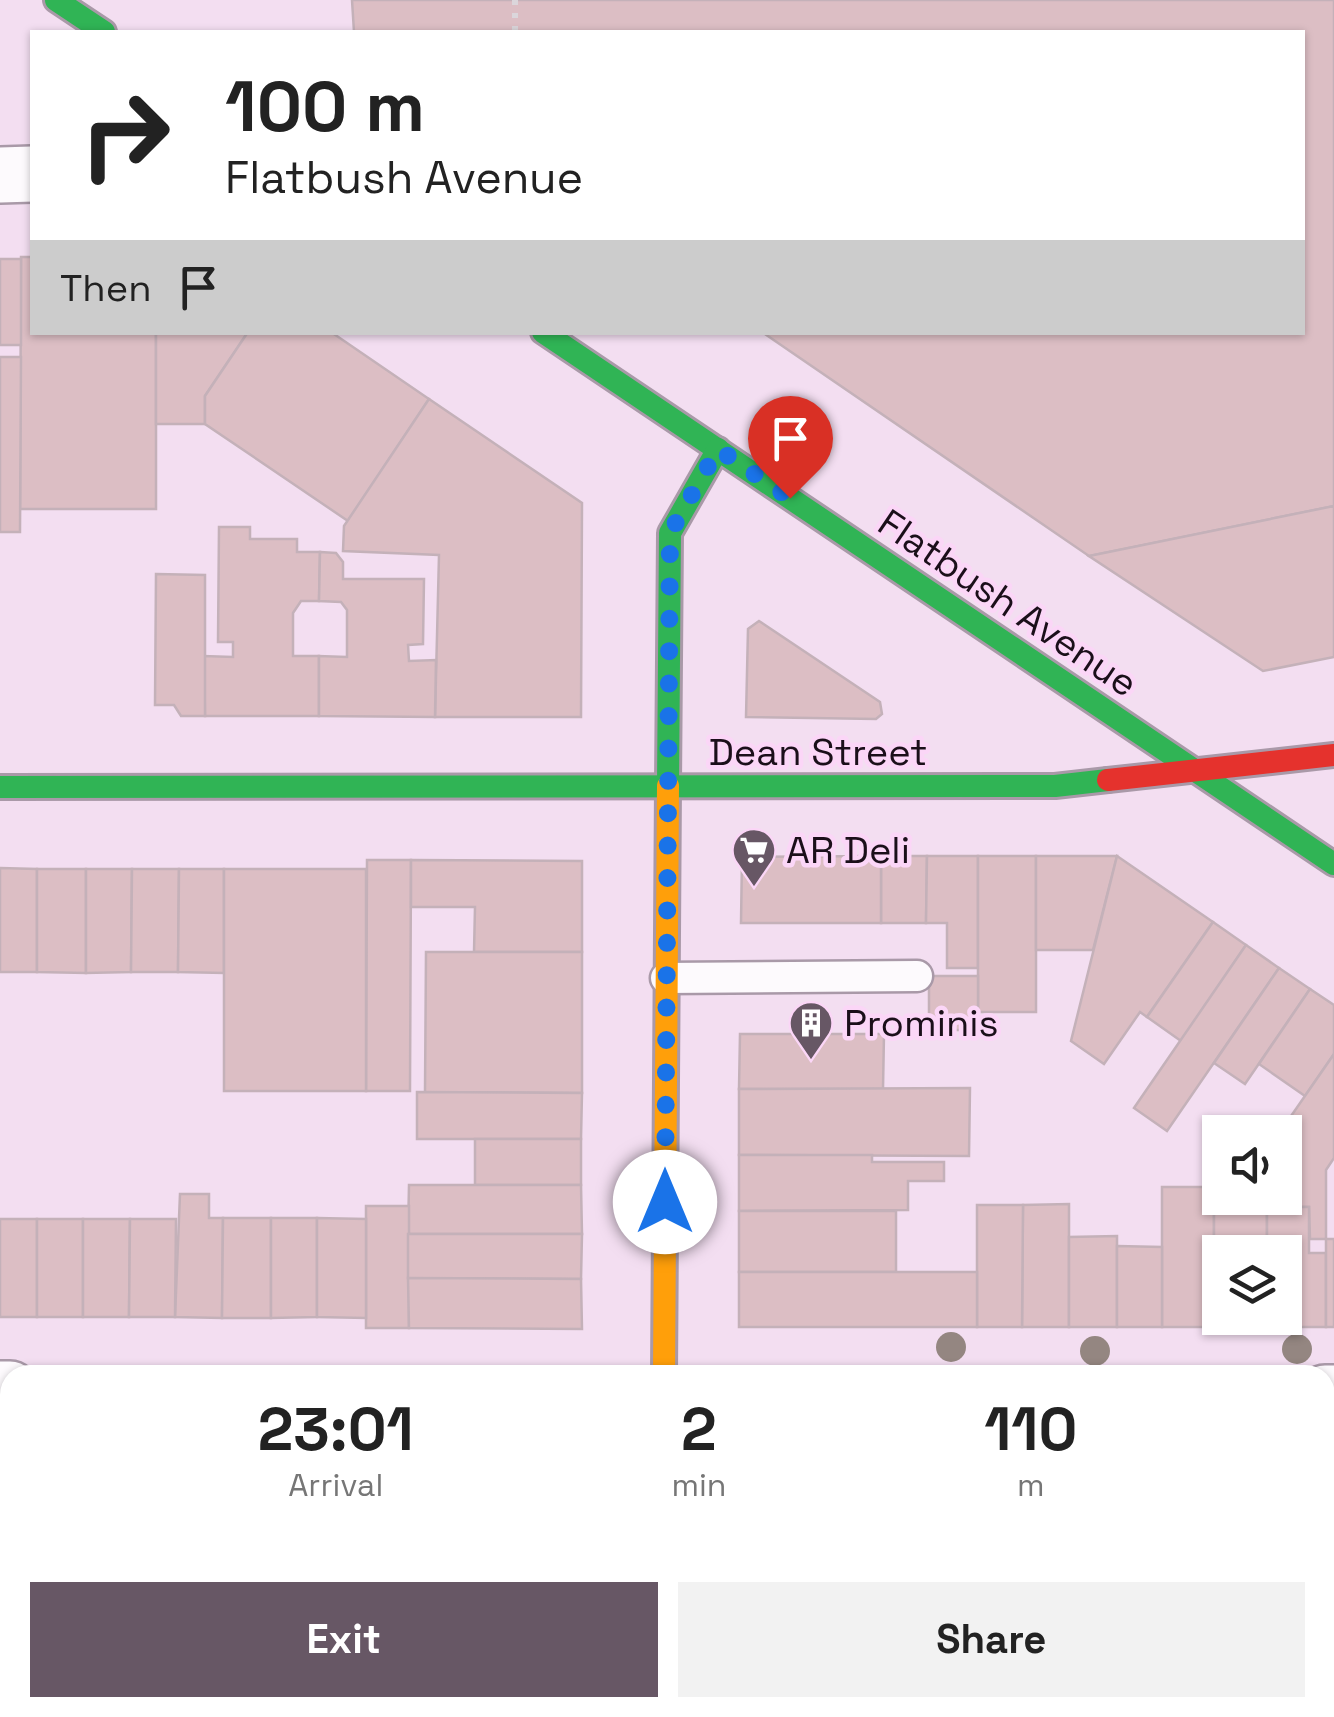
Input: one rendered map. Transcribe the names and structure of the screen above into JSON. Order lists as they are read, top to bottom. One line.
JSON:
{"streets":{"street":["Flatbush Avenue","Dean Street"]},"crossings":[["Flatbush Avenue","Dean Street"]],"places":{"supermarket":["AR Deli"],"building":["Prominis"]},"page":{"turn":["100 m","Flatbush Avenue"],"then":"Then","eta":["23:01","Arrival","2","min","110","m"],"buttons":["Exit","Share"]}}
